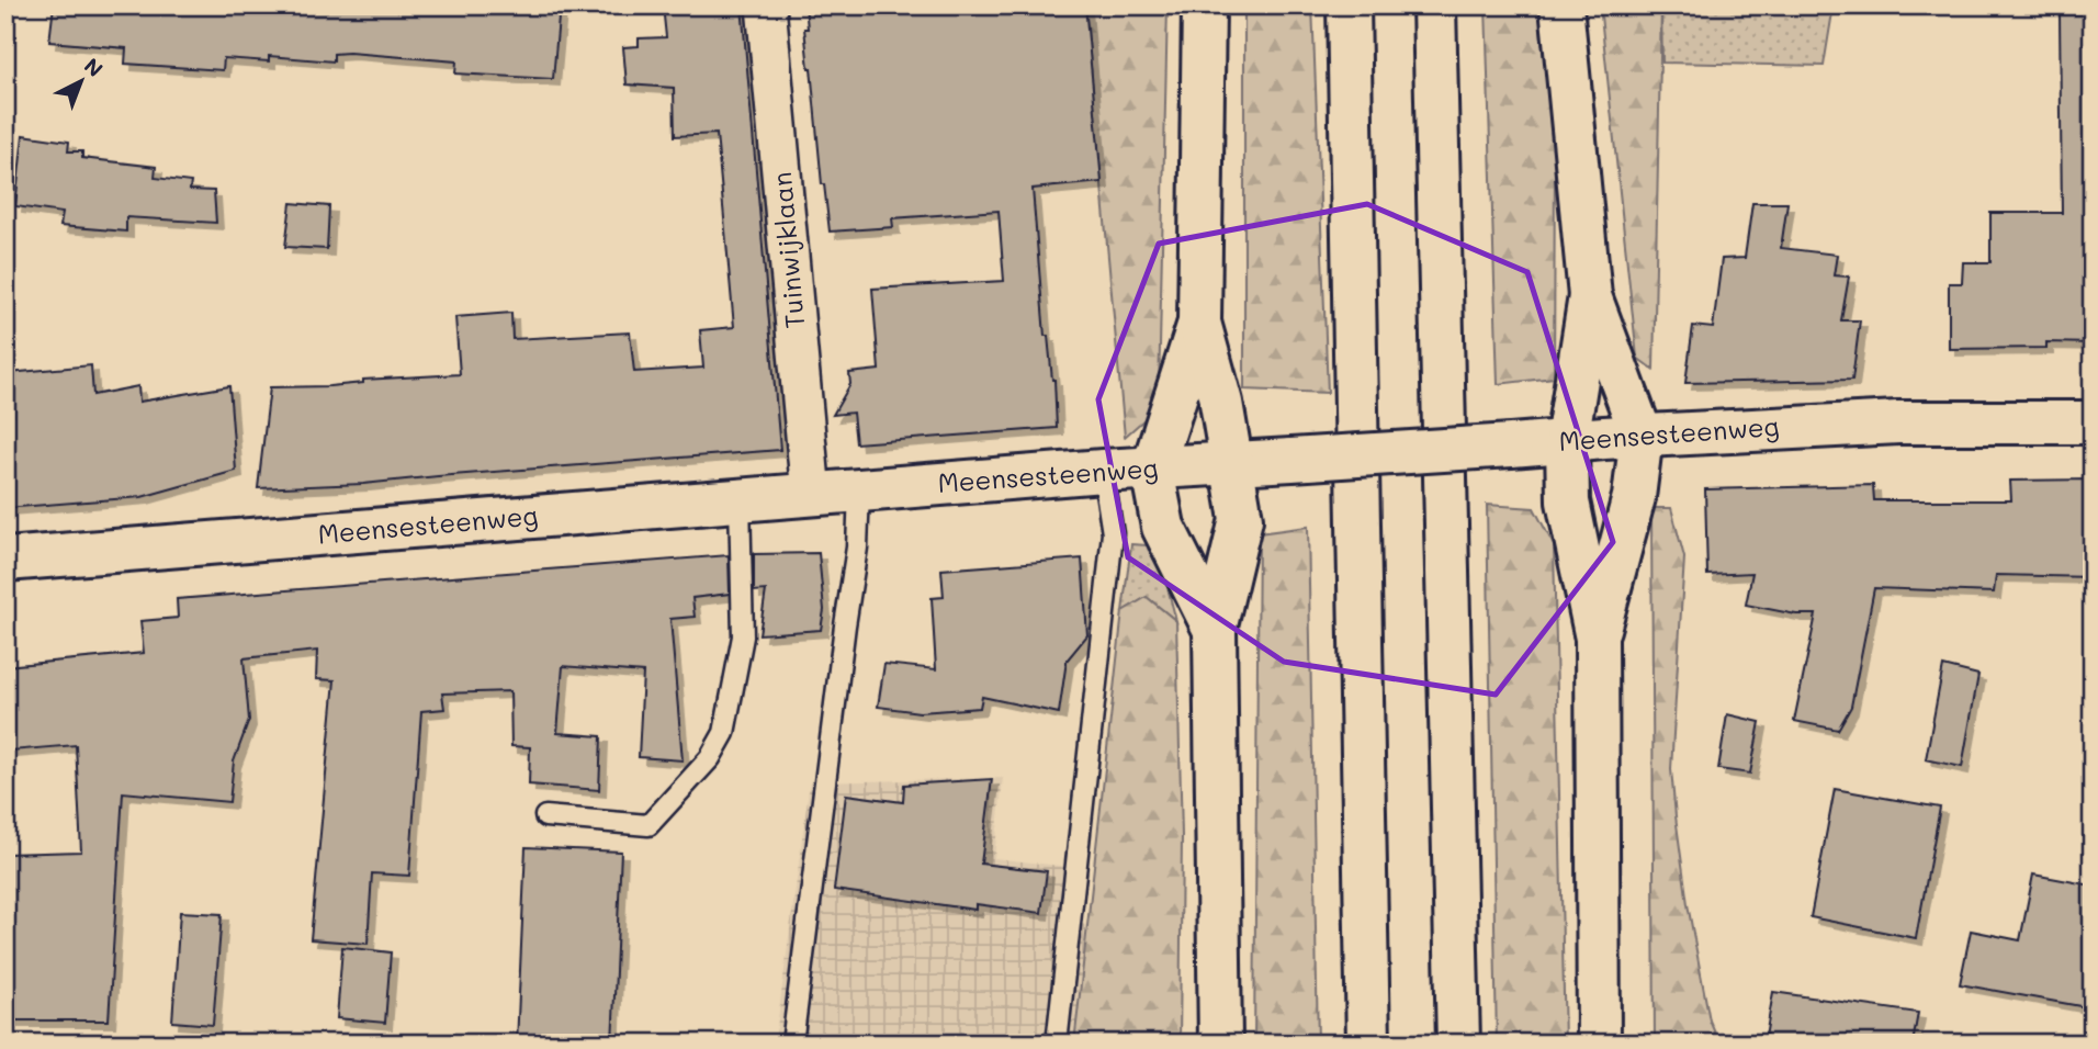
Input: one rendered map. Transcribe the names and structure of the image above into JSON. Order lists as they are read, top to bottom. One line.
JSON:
{"streets":{"main road":["Meensesteenweg"],"street":["Tuinwijklaan"]},"crossings":[["Tuinwijklaan","Meensesteenweg"]],"north":"top right"}
